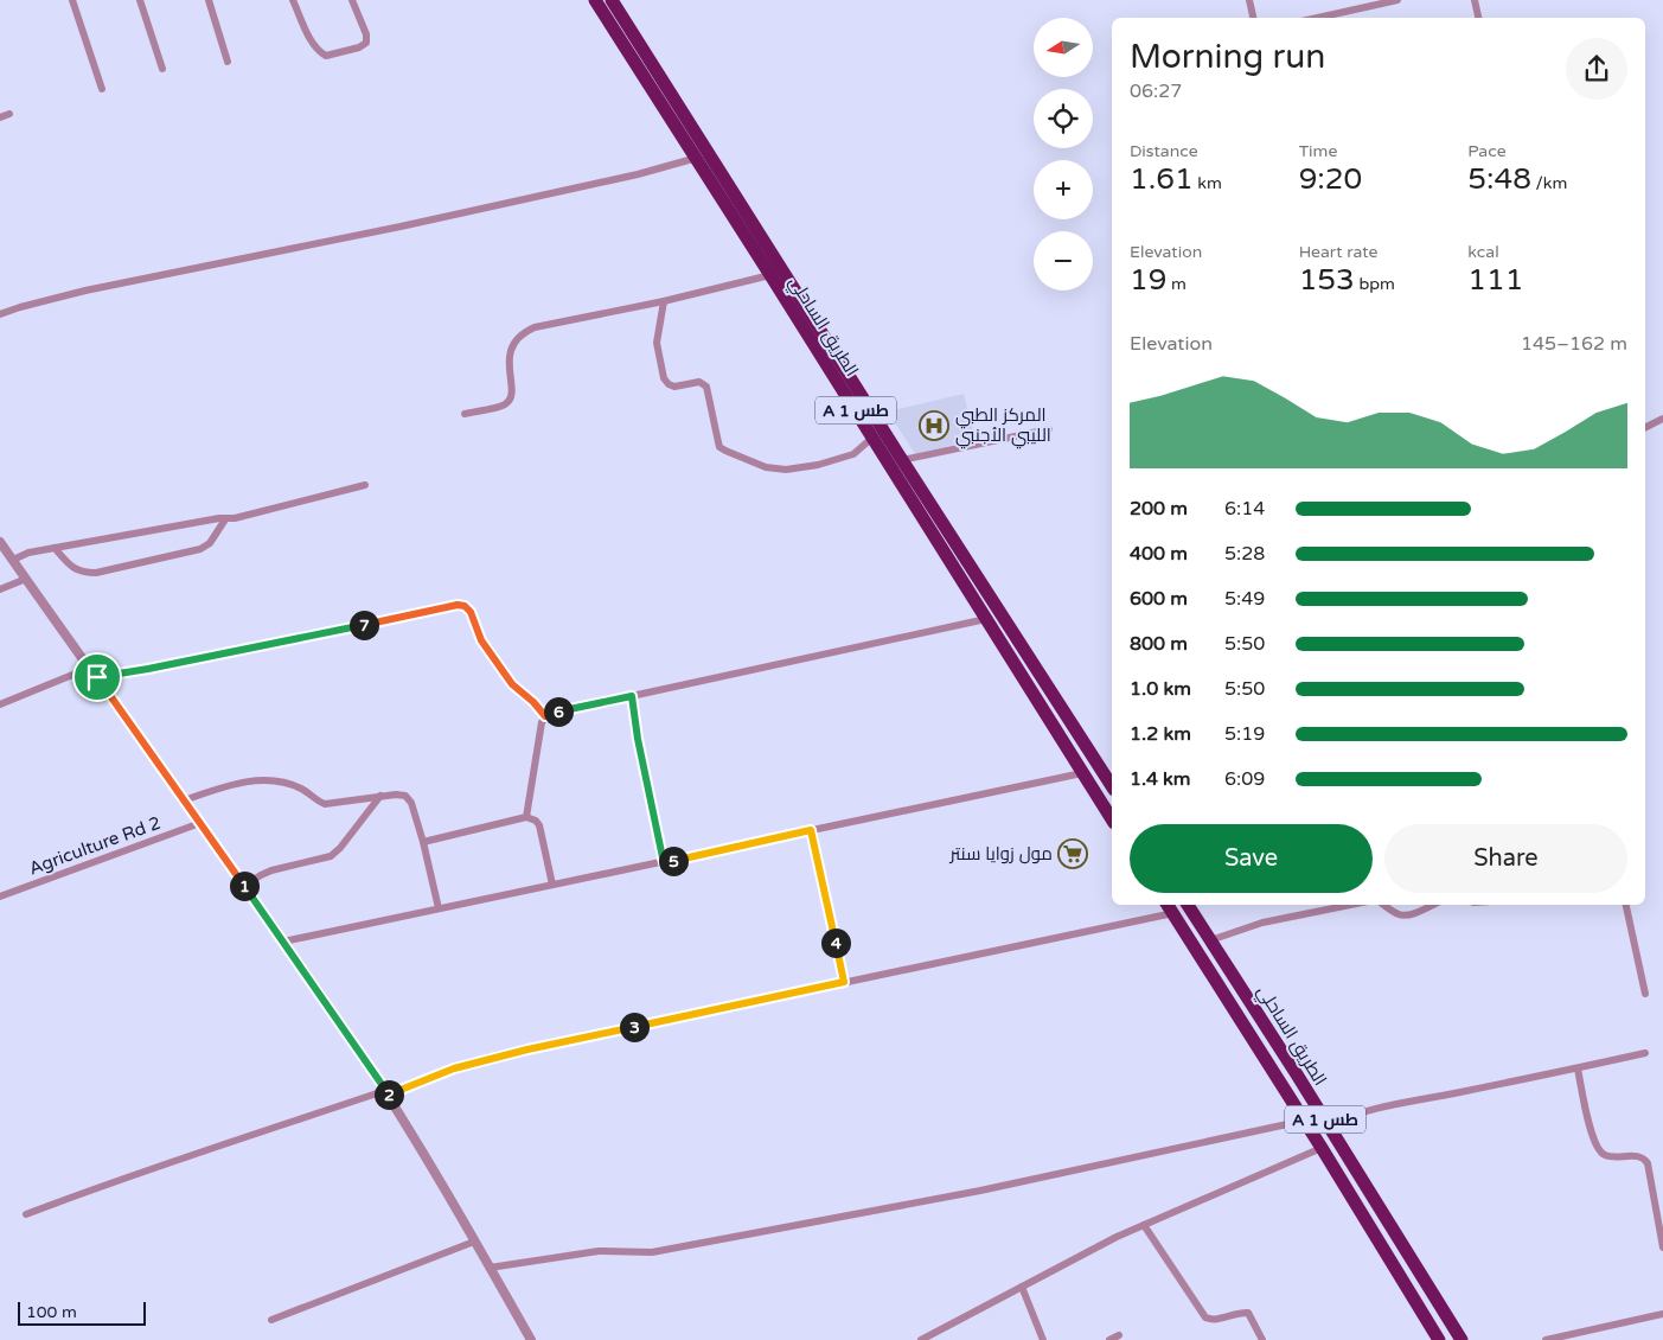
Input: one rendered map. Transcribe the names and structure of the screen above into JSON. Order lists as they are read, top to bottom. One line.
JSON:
{"streets":{"highway":["الطريق الساحلي","A 1 طس"],"street":["Agriculture Rd 2"]},"places":{"hospital":["المركز الطبي الليبي الأجنبي"],"supermarket":["مول زوايا سنتر"]},"scale_bar":"100 m","north":"left","page":{"map_buttons":["+","−"],"heading":["Morning run","06:27"],"stats":[["Distance","1.61 km"],["Time","9:20"],["Pace","5:48 /km"],["Elevation","19 m"],["Heart rate","153 bpm"],["kcal","111"]],"chart":["Elevation","145–162 m"],"list":[{"name":"200 m","note":"6:14"},{"name":"400 m","note":"5:28"},{"name":"600 m","note":"5:49"},{"name":"800 m","note":"5:50"},{"name":"1.0 km","note":"5:50"},{"name":"1.2 km","note":"5:19"},{"name":"1.4 km","note":"6:09"}],"pins":["7","6","5","1","4","3","2"],"buttons":["Save","Share"],"scale":"100 m"}}
